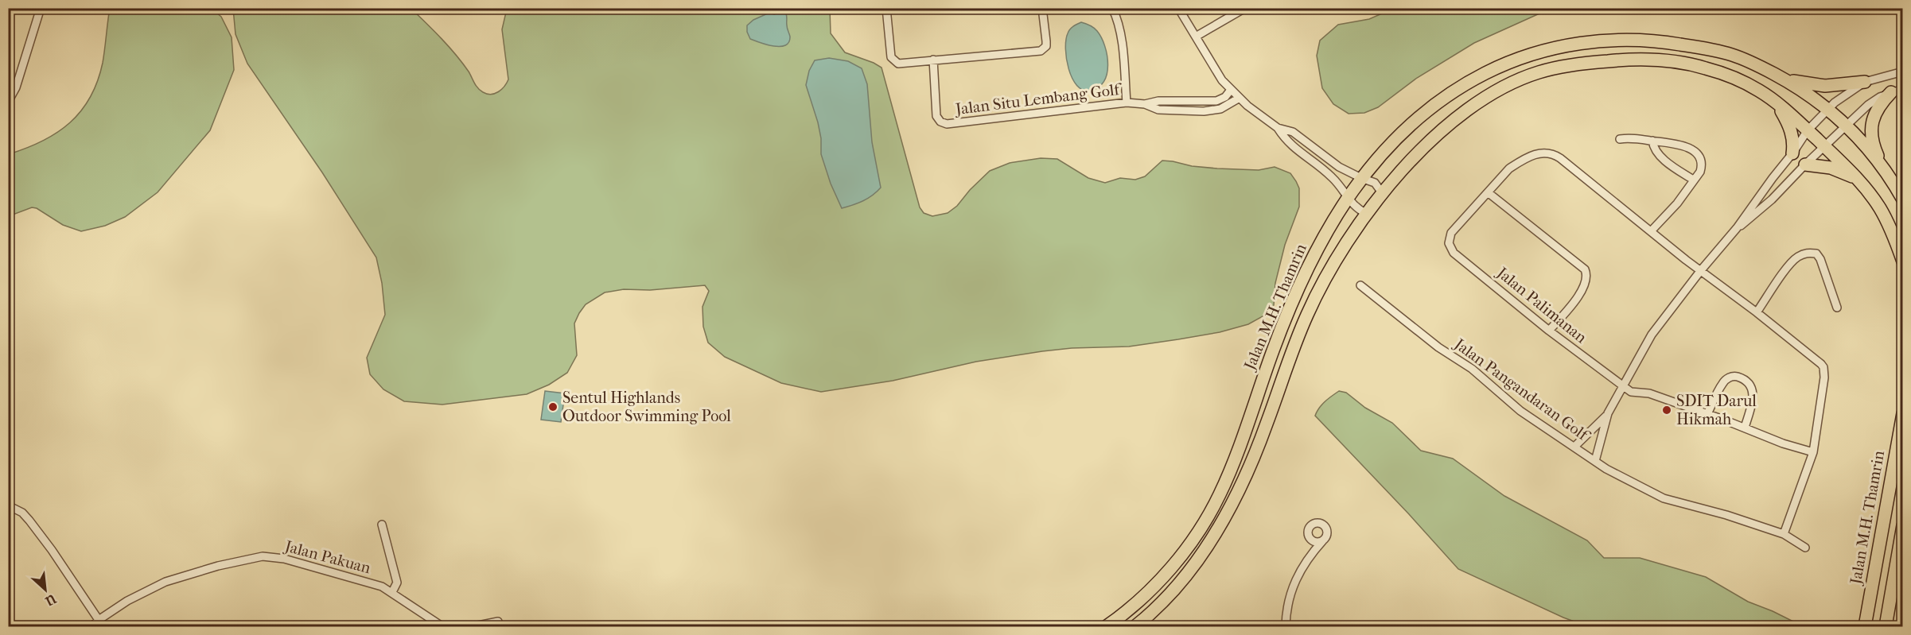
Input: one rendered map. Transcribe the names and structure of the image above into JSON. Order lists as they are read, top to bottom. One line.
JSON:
{"streets":{"main road":["Jalan M.H. Thamrin"],"street":["Jalan Situ Lembang Golf","Jalan Palimanan","Jalan Pangandaran Golf","Jalan Pakuan"]},"places":["Sentul Highlands Outdoor Swimming Pool","SDIT Darul Hikmah"],"north":"bottom right"}
